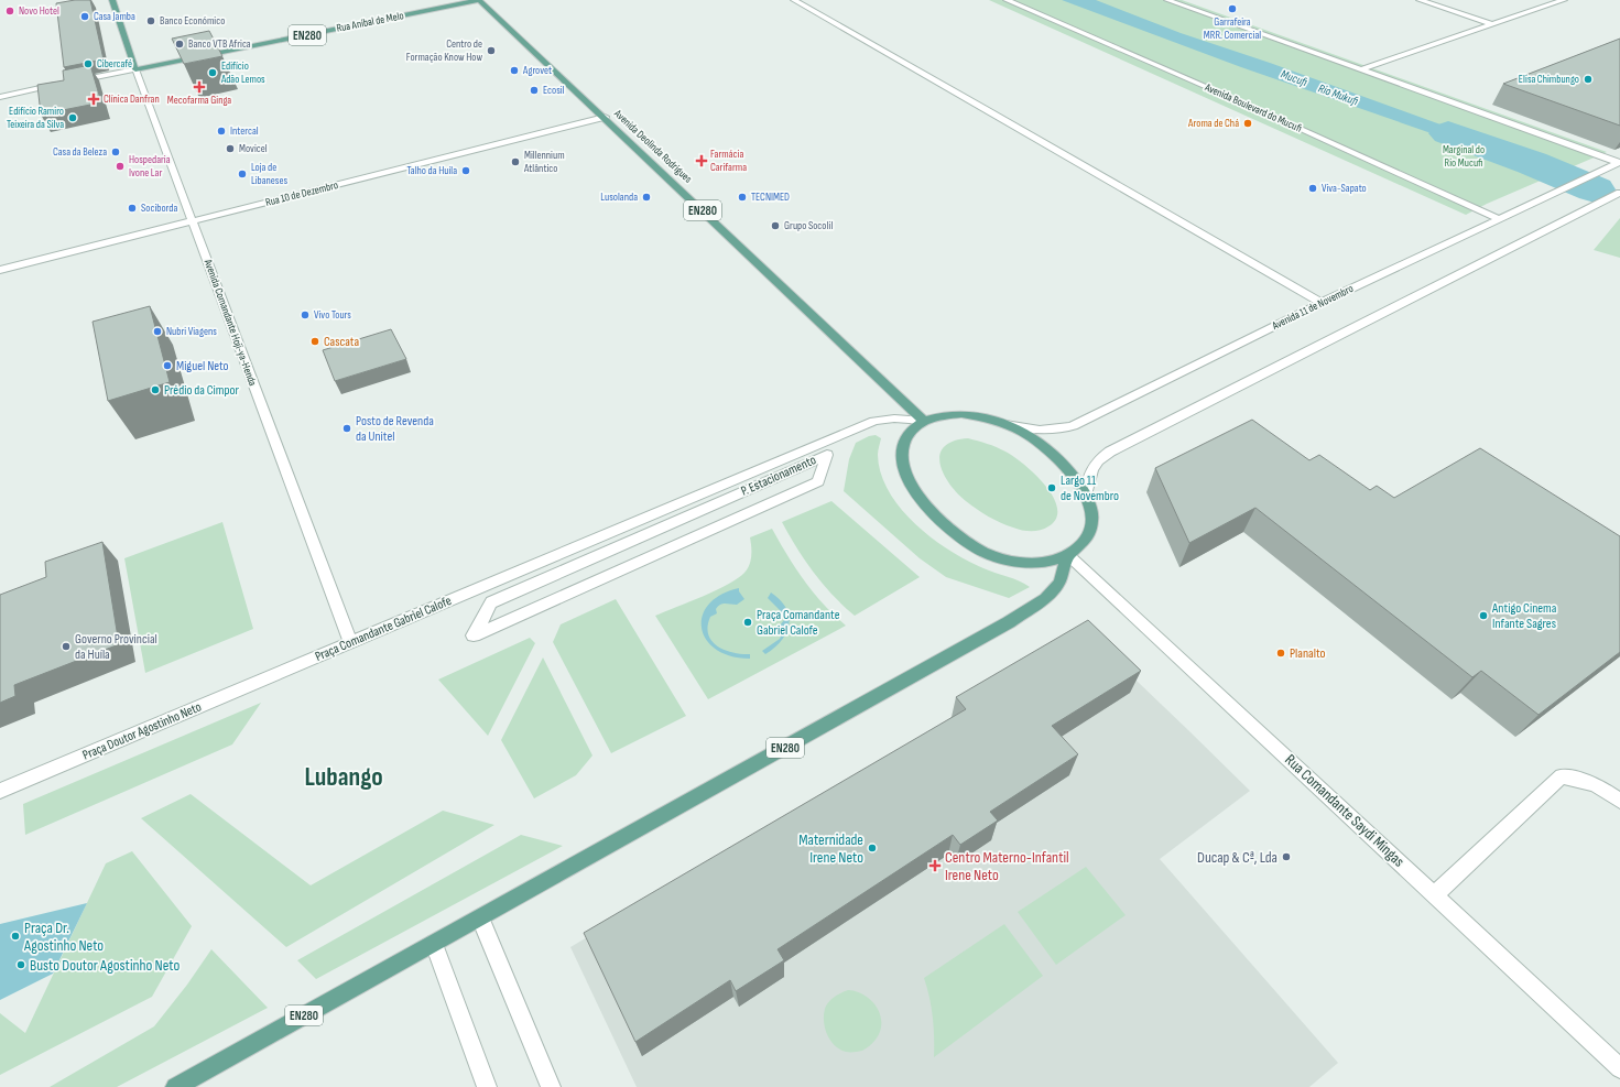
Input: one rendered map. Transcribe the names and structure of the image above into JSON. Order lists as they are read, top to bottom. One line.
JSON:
{"streets":{"main road":["Rua Aníbal de Melo","EN280","Avenida Deolinda Rodrigues","Avenida Comandante Hoji-ya-Henda"],"street":["Avenida Boulevard do Mucufi","Rua 10 de Dezembro","Avenida 11 de Novembro","P. Estacionamento","Praça Comandante Gabriel Calofe","Praça Doutor Agostinho Neto","Rua Comandante Saydi Mingas"]},"crossings":[["Rua Aníbal de Melo","Avenida Deolinda Rodrigues"],["Rua Aníbal de Melo","Avenida Comandante Hoji-ya-Henda"],["EN280","Rua Comandante Saydi Mingas"],["Avenida Boulevard do Mucufi","Avenida 11 de Novembro"],["Avenida Deolinda Rodrigues","Rua 10 de Dezembro"],["Avenida Deolinda Rodrigues","Praça Comandante Gabriel Calofe"],["Rua 10 de Dezembro","Avenida Comandante Hoji-ya-Henda"],["Avenida Comandante Hoji-ya-Henda","Praça Comandante Gabriel Calofe"],["Praça Comandante Gabriel Calofe","Praça Doutor Agostinho Neto"]],"districts":["Lubango"],"water":["Mucufi","Rio Mukufi"],"parks":["Marginal do Rio Mucufi"],"places":{"other":["Garrafeira MRR. Comercial","Novo Hotel","Casa Jamba","Banco Económico","Banco VTB Africa","Centro de Formação Know How","Cibercafé","Agrovet","Edifício Adão Lemos","Elisa Chimbungo","Ecosil","Edifício Ramiro Teixeira da Silva","Aroma de Chá","Intercal","Movicel","Casa da Beleza","Millennium Atlântico","Hospedaria Ivone Lar","Talho da Huíla","Loja de Libaneses","Viva-Sapato","Lusolanda","TECNIMED","Sociborda","Grupo Socolil","Vivo Tours","Nubri Viagens","Cascata","Miguel Neto","Prédio da Cimpor","Posto de Revenda da Unitel","Largo 11 de Novembro","Antigo Cinema Infante Sagres","Praça Comandante Gabriel Calofe","Governo Provincial da Huíla","Planalto","Maternidade Irene Neto","Ducap & Cª, Lda","Praça Dr. Agostinho Neto","Busto Doutor Agostinho Neto"],"health":["Mecofarma Ginga","Clínica Danfran","Farmácia Carifarma","Centro Materno-Infantil Irene Neto"]}}
